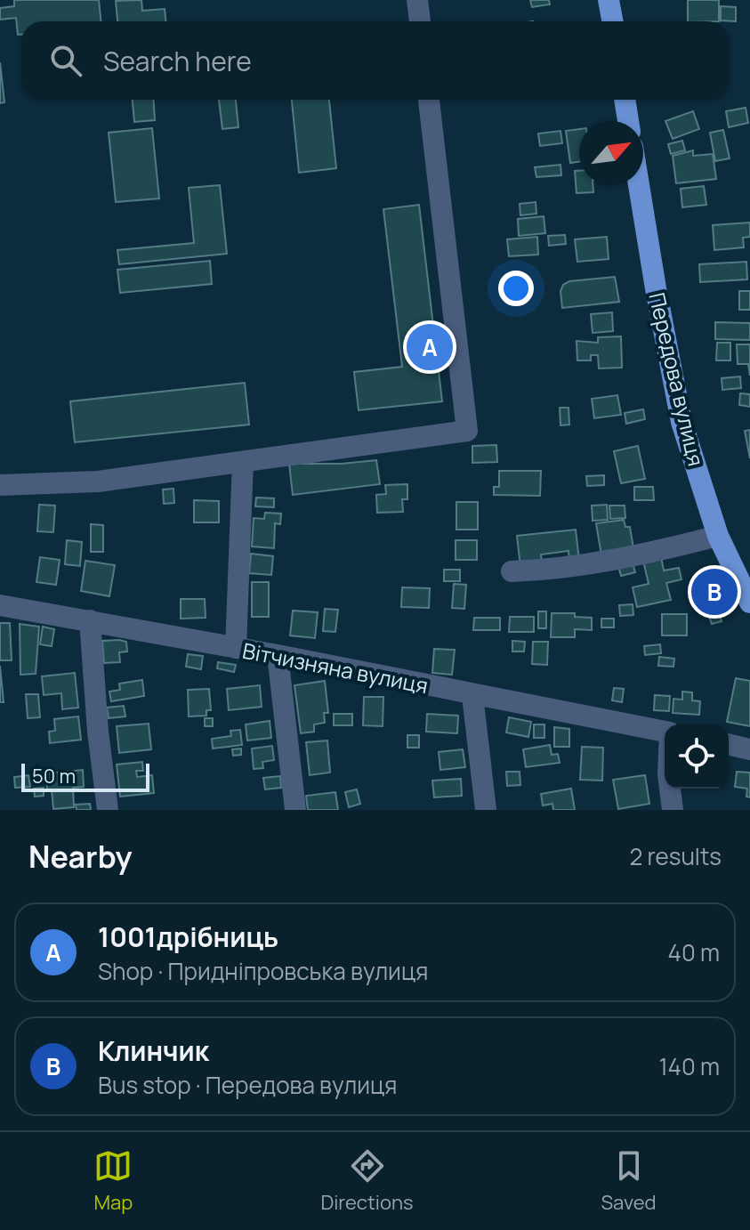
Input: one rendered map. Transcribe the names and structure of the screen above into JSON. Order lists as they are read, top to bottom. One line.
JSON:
{"streets":{"main road":["Передова вулиця"],"street":["Вітчизняна вулиця"]},"scale_bar":"50 m","north":"top right","page":{"search":"Search here","pins":["A","B"],"scale":"50 m","heading":["Nearby","2 results"],"list":[{"mark":"A","name":"1001дрібниць","note":"Shop · Придніпровська вулиця","value":"40 m"},{"mark":"B","name":"Клинчик","note":"Bus stop · Передова вулиця","value":"140 m"}],"nav":["Map","Directions","Saved"]}}
